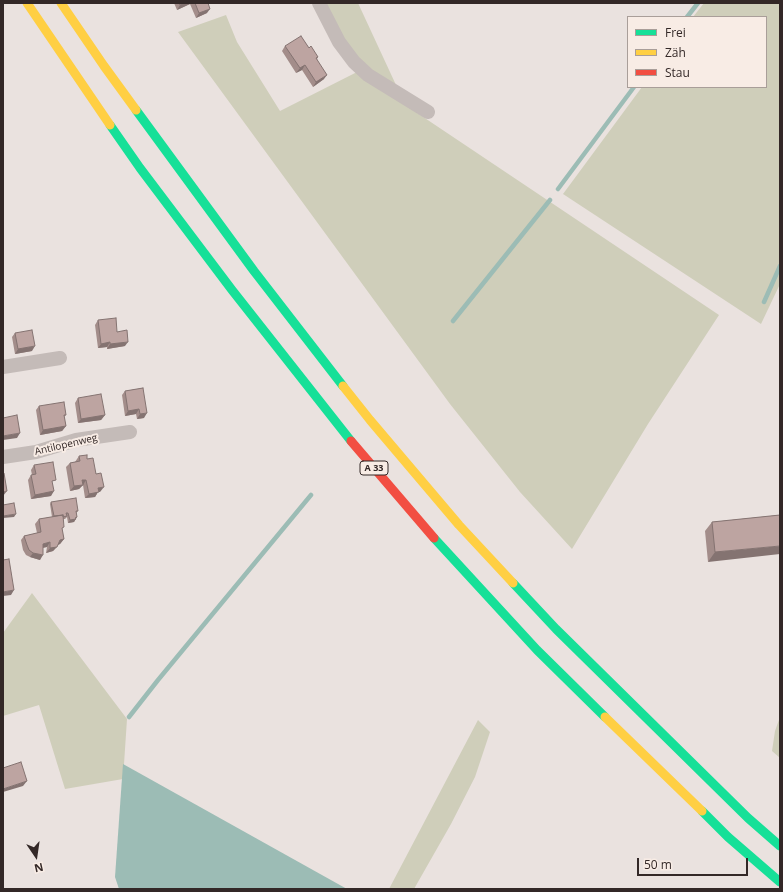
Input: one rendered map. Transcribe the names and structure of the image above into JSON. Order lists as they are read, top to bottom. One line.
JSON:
{"streets":{"highway":["A 33"],"street":["Antilopenweg"]},"legend":["Frei","Zäh","Stau"],"scale_bar":"50 m","north":"bottom"}
